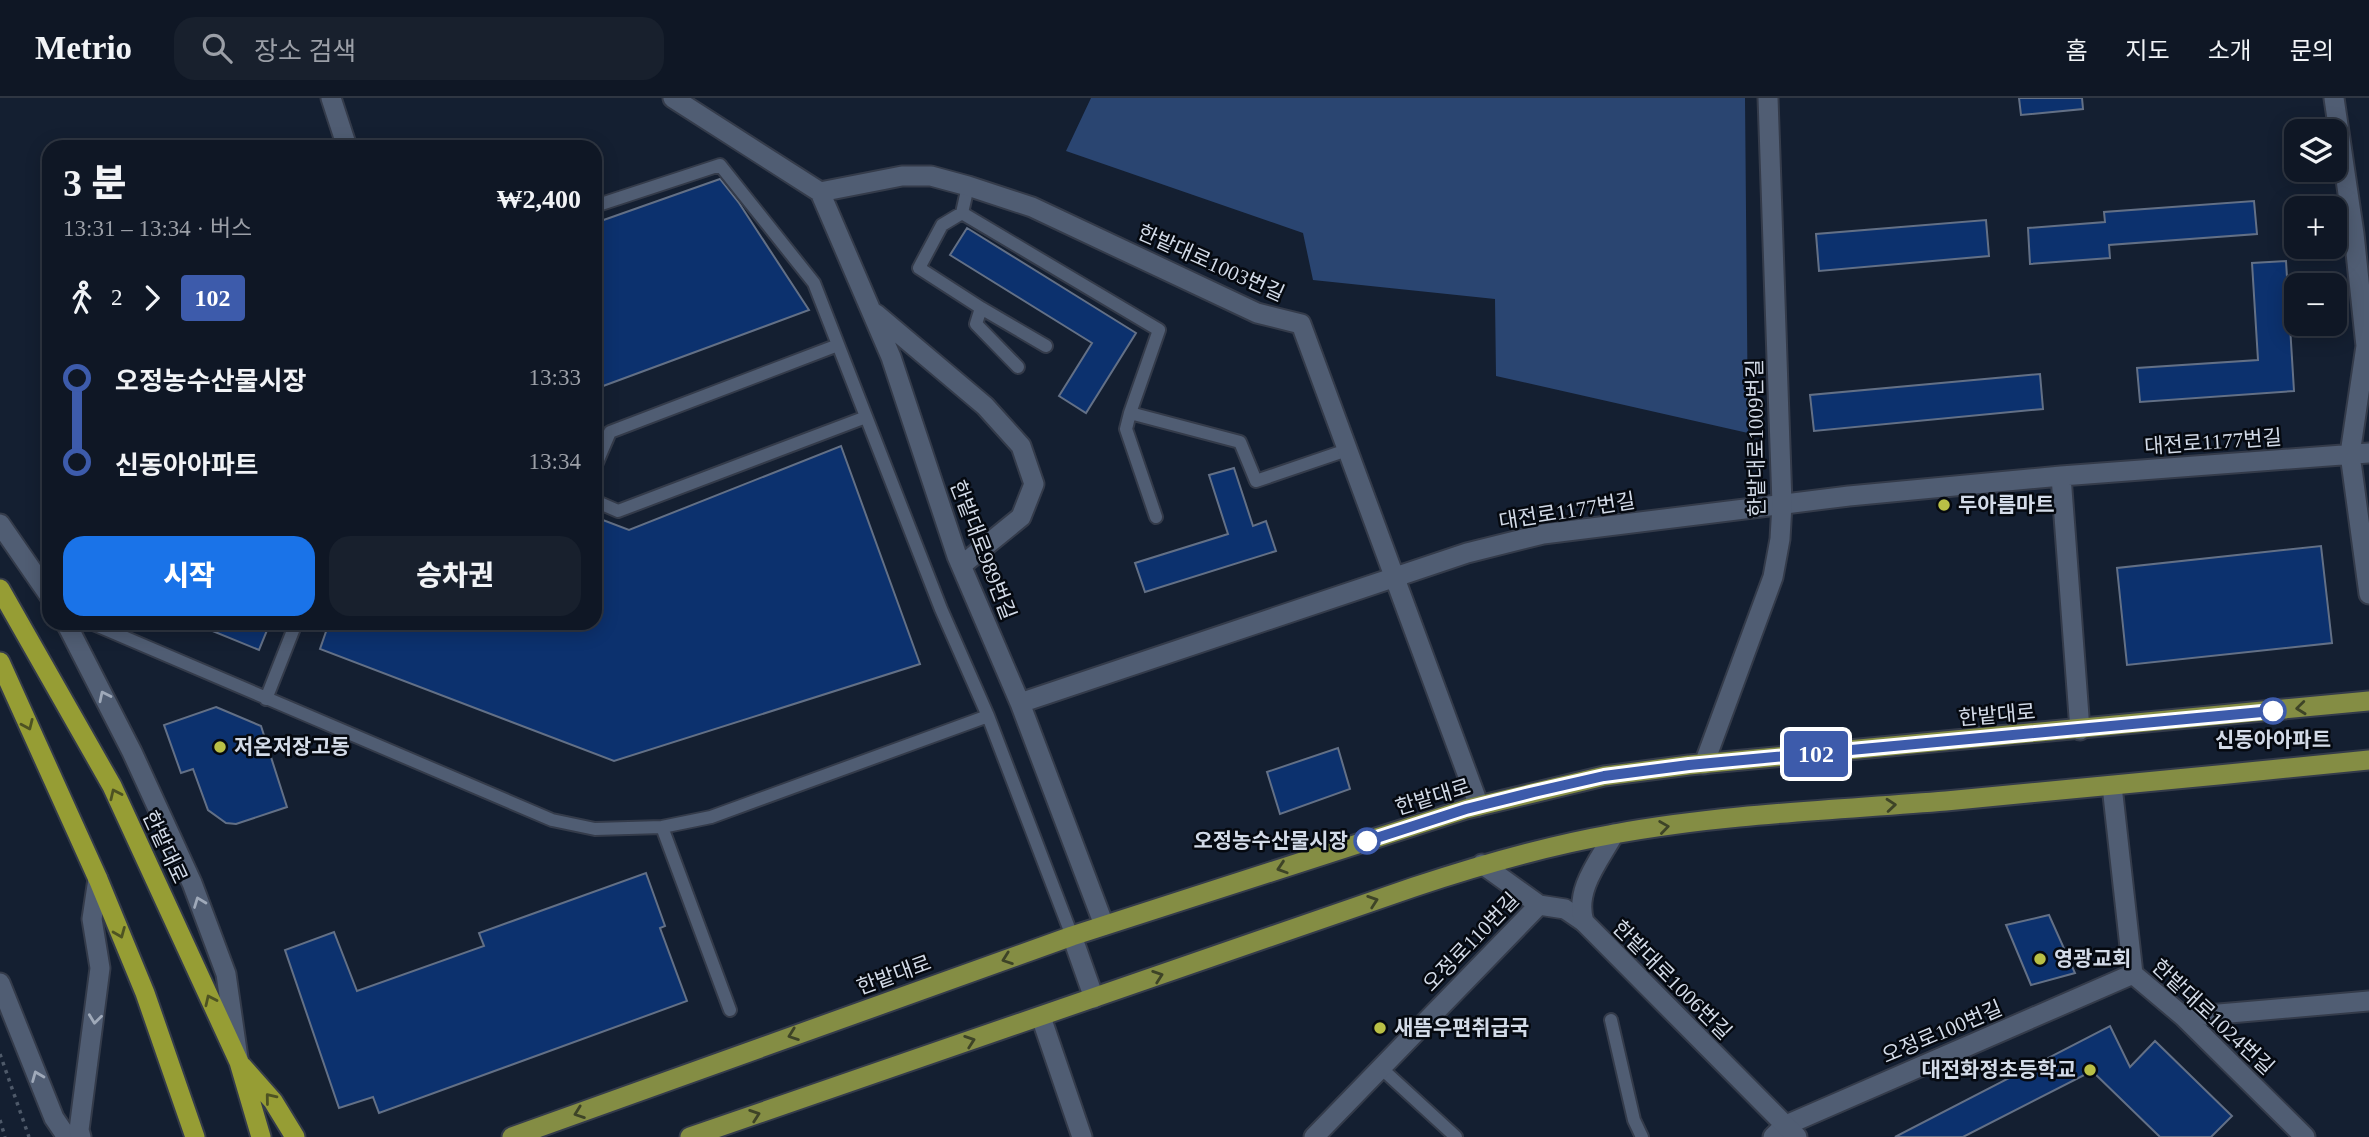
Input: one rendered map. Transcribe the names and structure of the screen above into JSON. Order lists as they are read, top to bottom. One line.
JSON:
{"streets":{"highway":["한밭대로"],"street":["한밭대로1003번길","한밭대로1009번길","대전로1177번길","한밭대로989번길","오정로110번길","한밭대로1006번길","한밭대로1024번길","오정로100번길"]},"crossings":[["한밭대로1003번길","대전로1177번길"],["한밭대로1003번길","한밭대로989번길"],["한밭대로1003번길","한밭대로"],["한밭대로1009번길","대전로1177번길"],["한밭대로1009번길","한밭대로"],["대전로1177번길","한밭대로989번길"],["한밭대로989번길","한밭대로"],["오정로110번길","한밭대로1006번길"],["한밭대로1006번길","오정로100번길"],["한밭대로1024번길","오정로100번길"]],"places":["두아름마트","신동아아파트","저온저장고동","오정농수산물시장","영광교회","새뜸우편취급국","대전화정초등학교"],"lines":["bus line 102"],"page":{"header":"Metrio","search":"장소 검색","nav":["홈","지도","소개","문의"],"on_map":"102","map_buttons":["+","−"],"heading":["3 분","13:31 – 13:34 · 버스","₩2,400"],"legs":["2","102"],"list":[{"name":"오정농수산물시장","value":"13:33"},{"name":"신동아아파트","value":"13:34"}],"buttons":["시작","승차권"]}}
